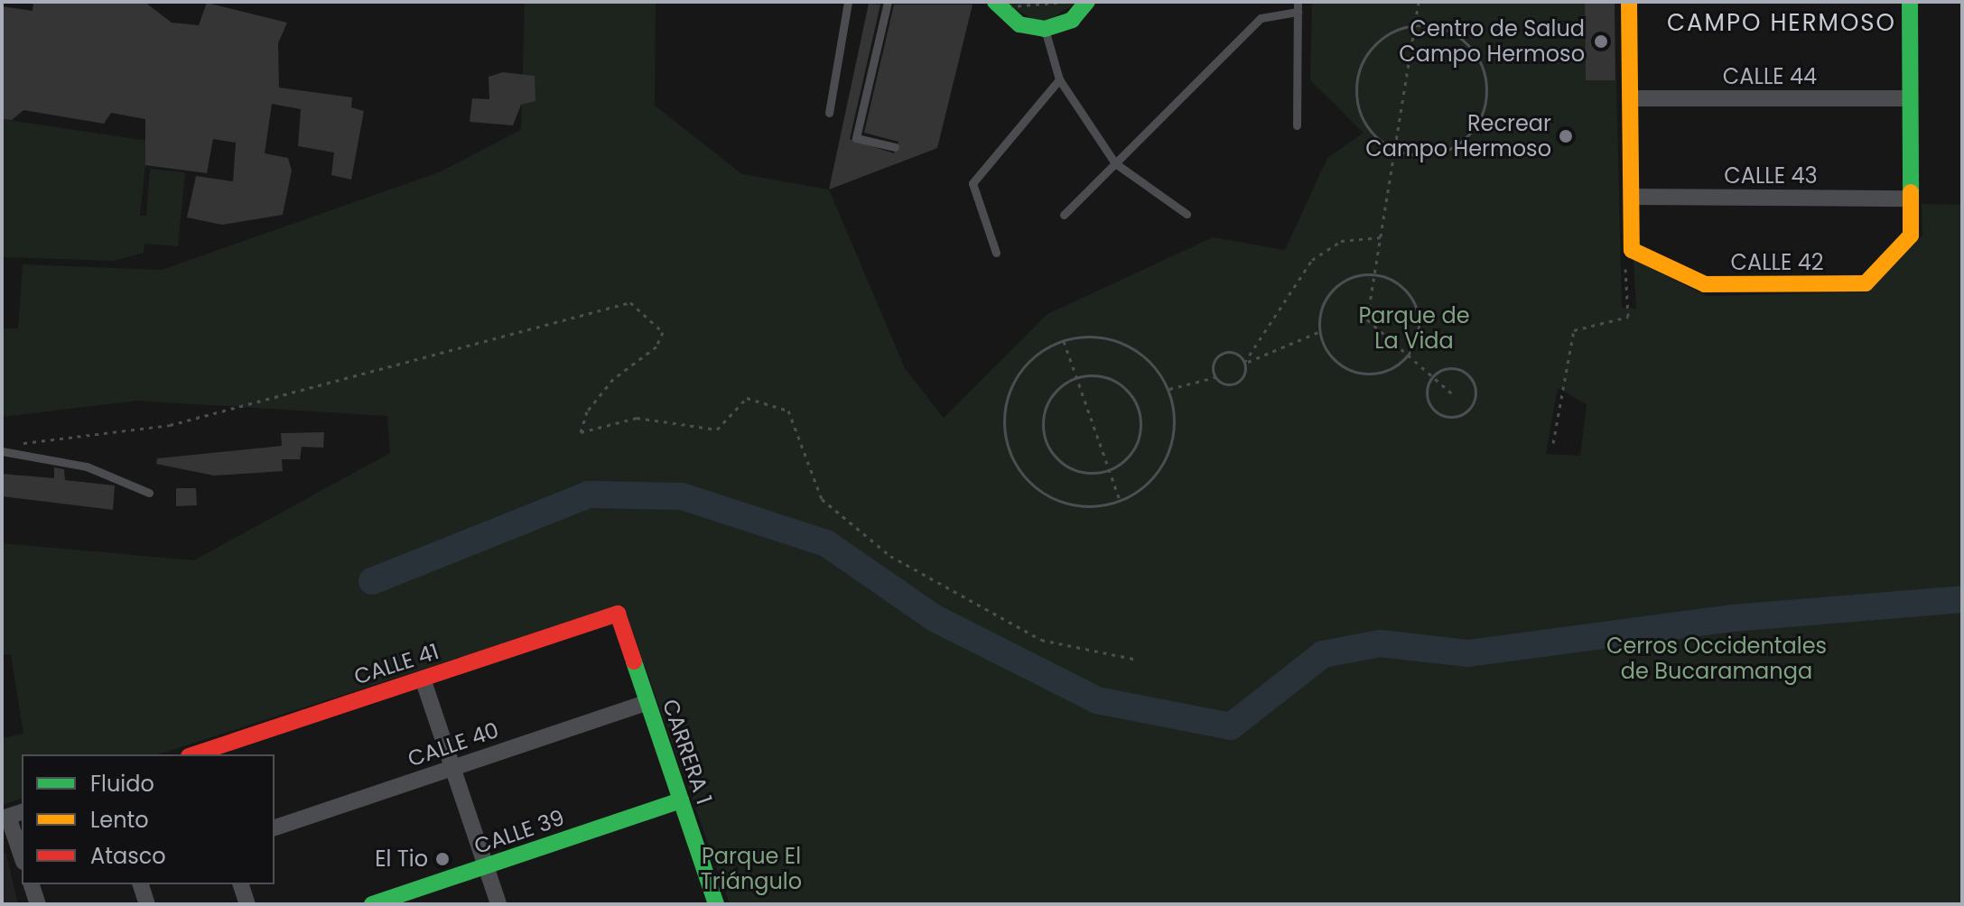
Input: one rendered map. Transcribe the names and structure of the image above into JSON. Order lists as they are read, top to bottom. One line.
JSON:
{"streets":{"street":["CALLE 44","CALLE 43","CALLE 42","CALLE 41","CALLE 40","CARRERA 1","CALLE 39"]},"crossings":[["CALLE 43","CALLE 42"],["CALLE 41","CARRERA 1"],["CALLE 40","CARRERA 1"],["CARRERA 1","CALLE 39"]],"districts":["CAMPO HERMOSO"],"parks":["Parque de La Vida","Cerros Occidentales de Bucaramanga","Parque El Triángulo"],"places":["Centro de Salud Campo Hermoso","Recrear Campo Hermoso","El Tio"],"legend":["Fluido","Lento","Atasco"]}
